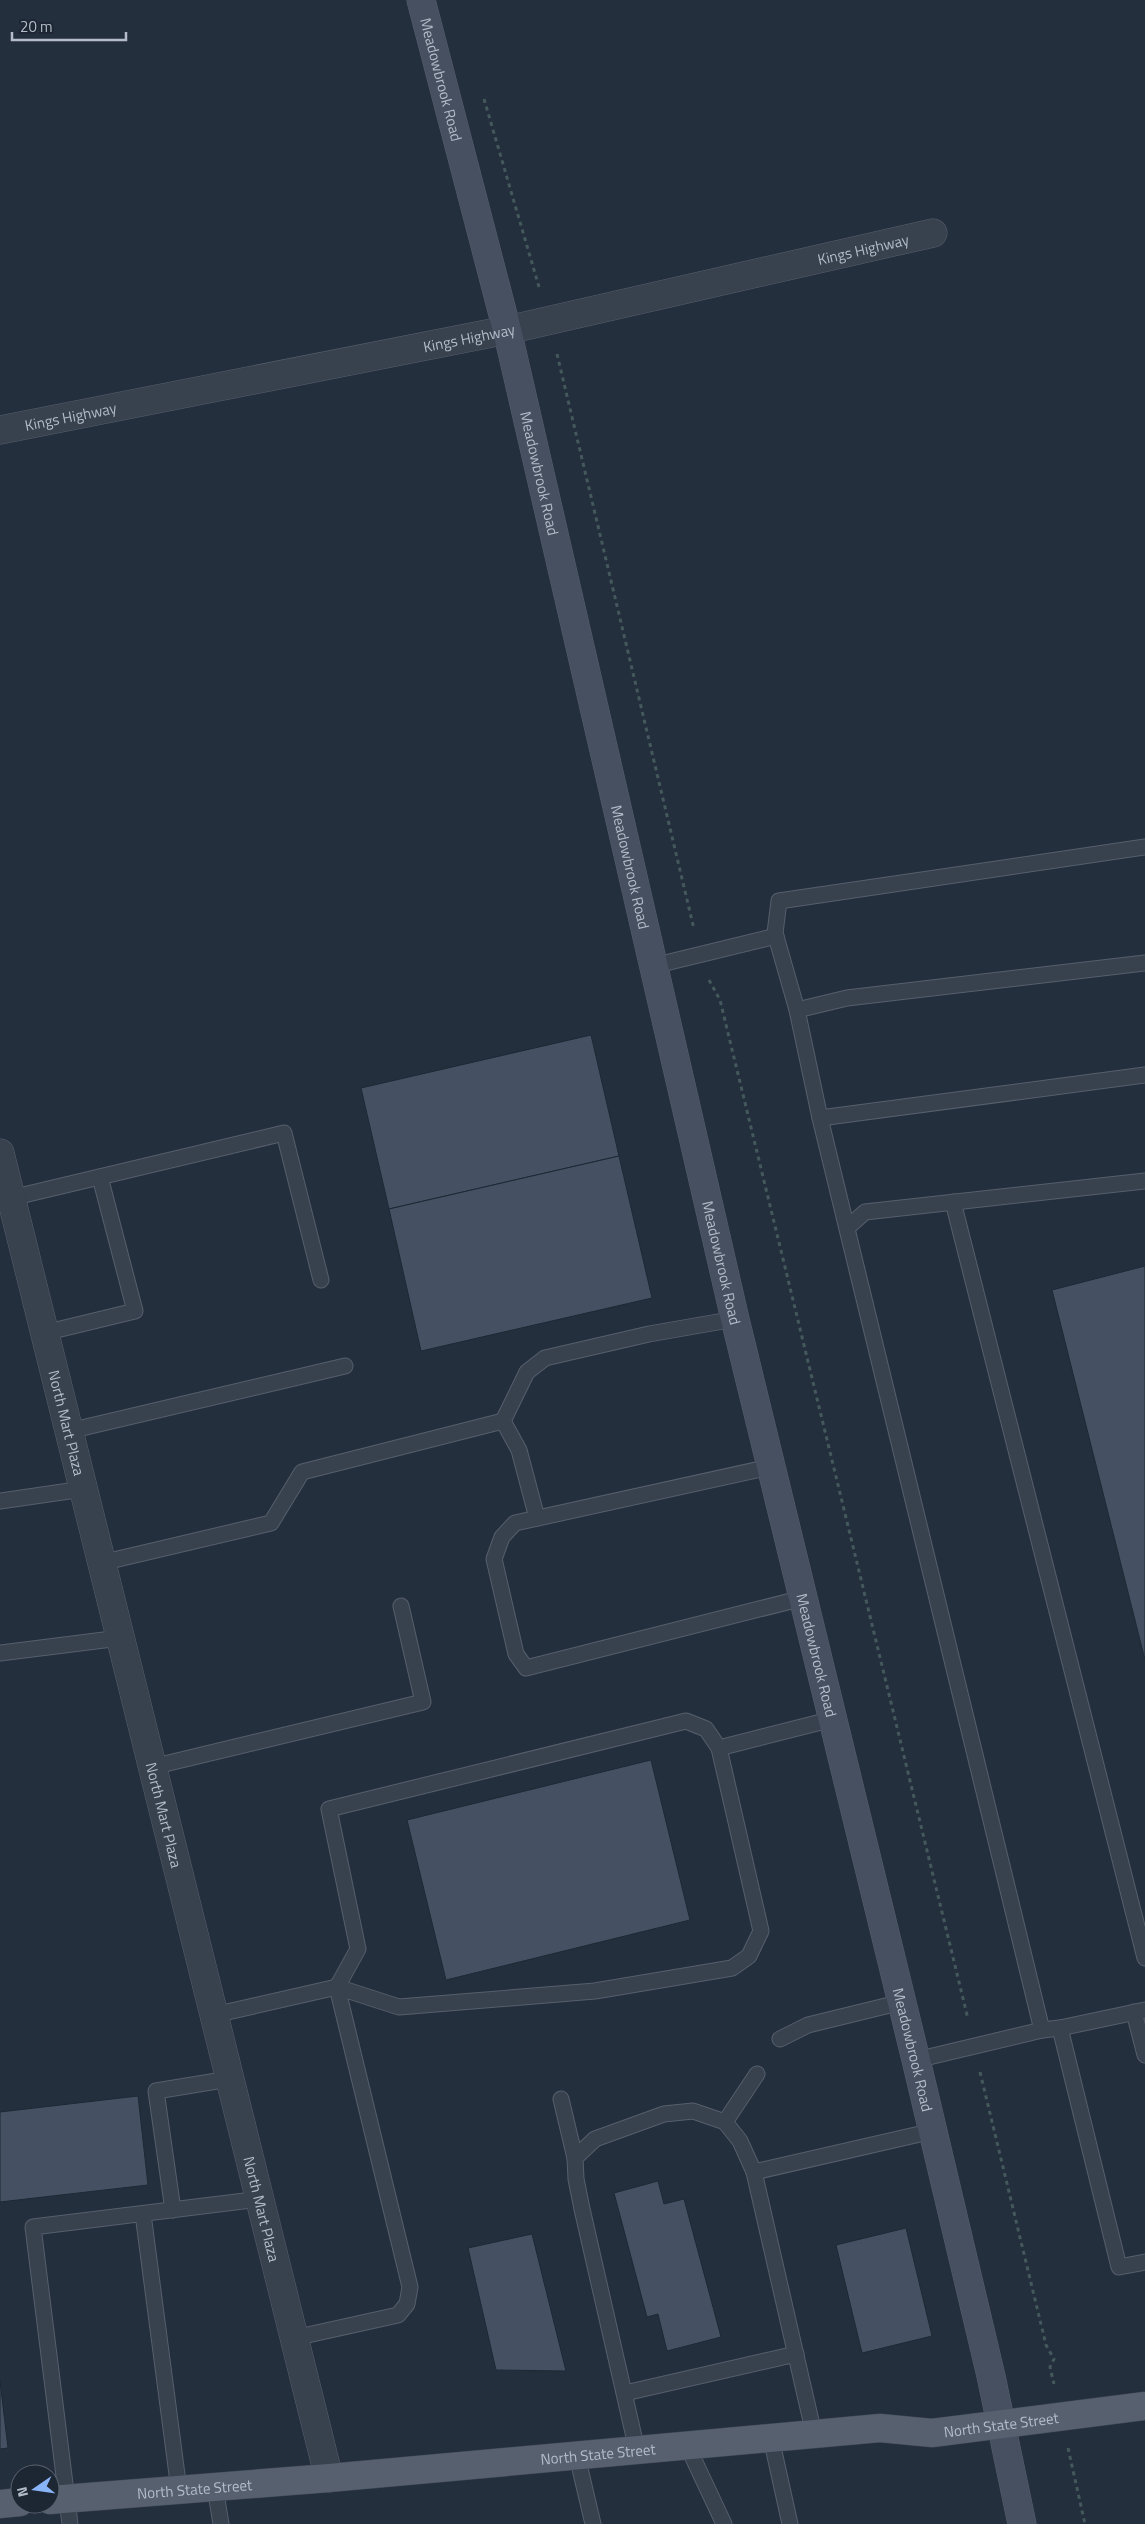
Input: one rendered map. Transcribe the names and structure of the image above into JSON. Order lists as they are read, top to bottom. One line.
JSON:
{"streets":{"main road":["North State Street"],"street":["Meadowbrook Road","Kings Highway","North Mart Plaza"]},"crossings":[["Meadowbrook Road","Kings Highway"],["Meadowbrook Road","North State Street"],["North Mart Plaza","North State Street"]],"scale_bar":"20 m","north":"left"}
